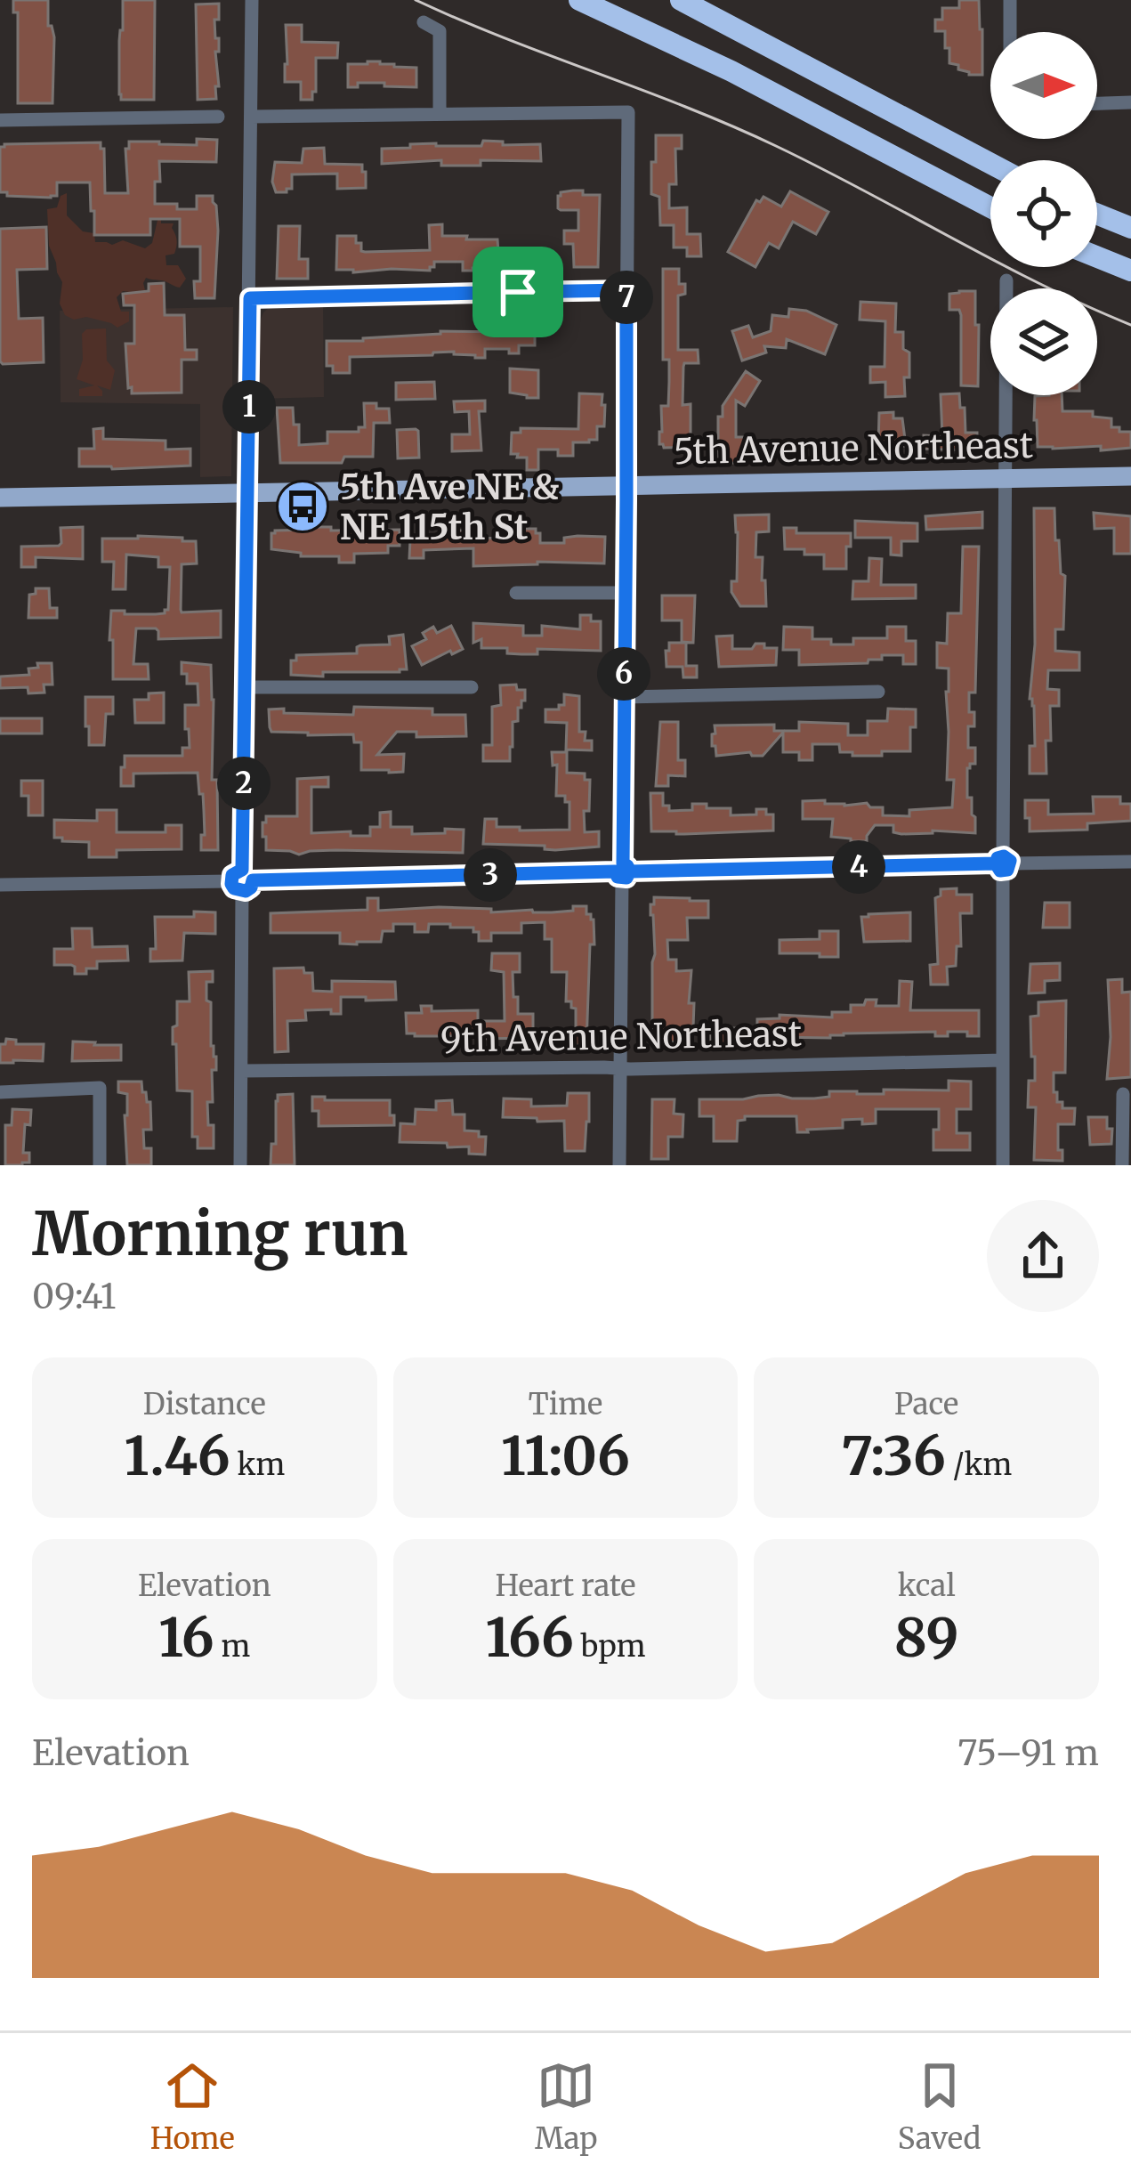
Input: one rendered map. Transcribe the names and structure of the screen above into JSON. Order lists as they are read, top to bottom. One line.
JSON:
{"streets":{"main road":["5th Avenue Northeast"],"street":["9th Avenue Northeast"]},"places":{"bus stop":["5th Ave NE & NE 115th St"]},"north":"right","page":{"pins":["7","1","6","2","4","3"],"heading":["Morning run","09:41"],"stats":[["Distance","1.46 km"],["Time","11:06"],["Pace","7:36 /km"],["Elevation","16 m"],["Heart rate","166 bpm"],["kcal","89"]],"chart":["Elevation","75–91 m"],"tabs":["Home","Map","Saved"]}}
